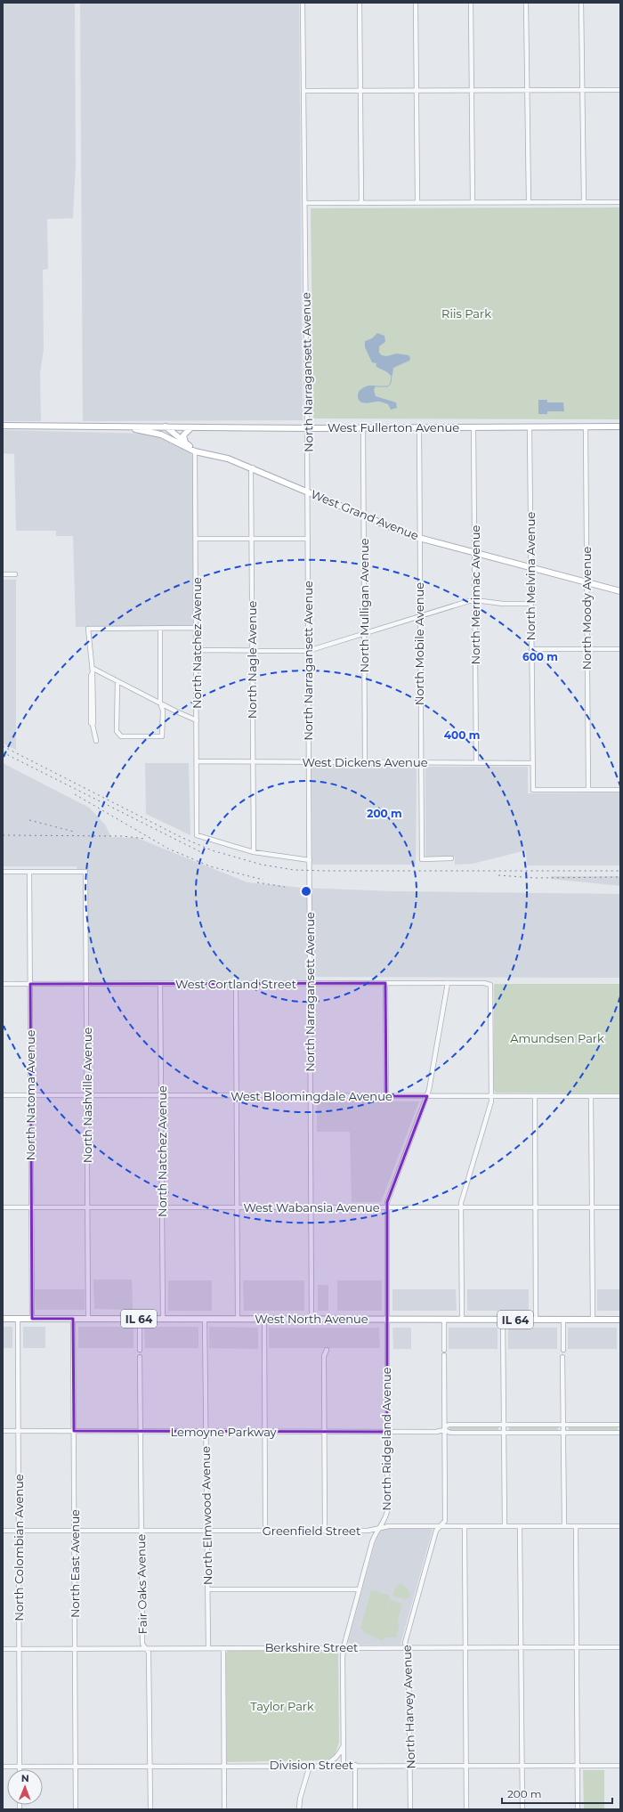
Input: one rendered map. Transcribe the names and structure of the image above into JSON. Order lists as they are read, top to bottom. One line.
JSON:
{"streets":{"main road":["West Fullerton Avenue","West Grand Avenue","IL 64","West North Avenue"],"street":["North Narragansett Avenue","North Melvina Avenue","North Merrimac Avenue","North Mulligan Avenue","North Moody Avenue","North Natchez Avenue","North Mobile Avenue","North Nagle Avenue","West Dickens Avenue","West Cortland Street","North Natoma Avenue","North Nashville Avenue","West Bloomingdale Avenue","West Wabansia Avenue","Lemoyne Parkway","North Ridgeland Avenue","North Elmwood Avenue","Greenfield Street","North Colombian Avenue","North East Avenue","Fair Oaks Avenue","Berkshire Street","North Harvey Avenue","Division Street"]},"crossings":[["North Narragansett Avenue","West Fullerton Avenue"],["North Narragansett Avenue","West Grand Avenue"],["North Narragansett Avenue","West Dickens Avenue"],["North Narragansett Avenue","West Cortland Street"],["North Narragansett Avenue","West Bloomingdale Avenue"],["North Narragansett Avenue","West Wabansia Avenue"],["North Narragansett Avenue","West North Avenue"],["West Fullerton Avenue","West Grand Avenue"],["West Fullerton Avenue","North Melvina Avenue"],["West Fullerton Avenue","North Merrimac Avenue"],["West Fullerton Avenue","North Mulligan Avenue"],["West Fullerton Avenue","North Moody Avenue"],["West Fullerton Avenue","North Mobile Avenue"],["West Grand Avenue","North Melvina Avenue"],["West Grand Avenue","North Merrimac Avenue"],["West Grand Avenue","North Mulligan Avenue"],["West Grand Avenue","North Moody Avenue"],["West Grand Avenue","North Natchez Avenue"],["West Grand Avenue","North Mobile Avenue"],["West Grand Avenue","North Nagle Avenue"],["North Melvina Avenue","North Moody Avenue"],["North Melvina Avenue","West Dickens Avenue"],["North Merrimac Avenue","West Dickens Avenue"],["North Mulligan Avenue","West Dickens Avenue"],["North Natchez Avenue","North Nagle Avenue"],["North Natchez Avenue","West Dickens Avenue"],["North Natchez Avenue","West Cortland Street"],["North Natchez Avenue","West Bloomingdale Avenue"],["North Natchez Avenue","West Wabansia Avenue"],["North Natchez Avenue","West North Avenue"],["North Mobile Avenue","West Dickens Avenue"],["North Nagle Avenue","West Dickens Avenue"],["West Cortland Street","North Natoma Avenue"],["West Cortland Street","North Nashville Avenue"],["West Cortland Street","West Bloomingdale Avenue"],["North Natoma Avenue","North Nashville Avenue"],["North Natoma Avenue","West Bloomingdale Avenue"],["North Natoma Avenue","West Wabansia Avenue"],["North Natoma Avenue","West North Avenue"],["North Nashville Avenue","West Bloomingdale Avenue"],["North Nashville Avenue","West Wabansia Avenue"],["North Nashville Avenue","West North Avenue"],["West North Avenue","North Ridgeland Avenue"],["West North Avenue","North Elmwood Avenue"],["West North Avenue","North Colombian Avenue"],["West North Avenue","North East Avenue"],["Lemoyne Parkway","North Ridgeland Avenue"],["Lemoyne Parkway","North Elmwood Avenue"],["Lemoyne Parkway","North Colombian Avenue"],["Lemoyne Parkway","North East Avenue"],["Lemoyne Parkway","Fair Oaks Avenue"],["Lemoyne Parkway","North Harvey Avenue"],["North Ridgeland Avenue","Greenfield Street"],["North Ridgeland Avenue","Berkshire Street"],["North Ridgeland Avenue","Division Street"],["North Elmwood Avenue","Greenfield Street"],["North Elmwood Avenue","Berkshire Street"],["Greenfield Street","North Colombian Avenue"],["Greenfield Street","North East Avenue"],["Greenfield Street","Fair Oaks Avenue"],["Greenfield Street","North Harvey Avenue"],["North Colombian Avenue","Berkshire Street"],["North Colombian Avenue","Division Street"],["North East Avenue","Berkshire Street"],["North East Avenue","Division Street"],["Fair Oaks Avenue","Berkshire Street"],["Fair Oaks Avenue","Division Street"],["Berkshire Street","North Harvey Avenue"],["North Harvey Avenue","Division Street"]],"parks":["Riis Park","Amundsen Park","Taylor Park"],"scale_bar":"200 m","north":"top","rings":["600 m","400 m","200 m"]}
